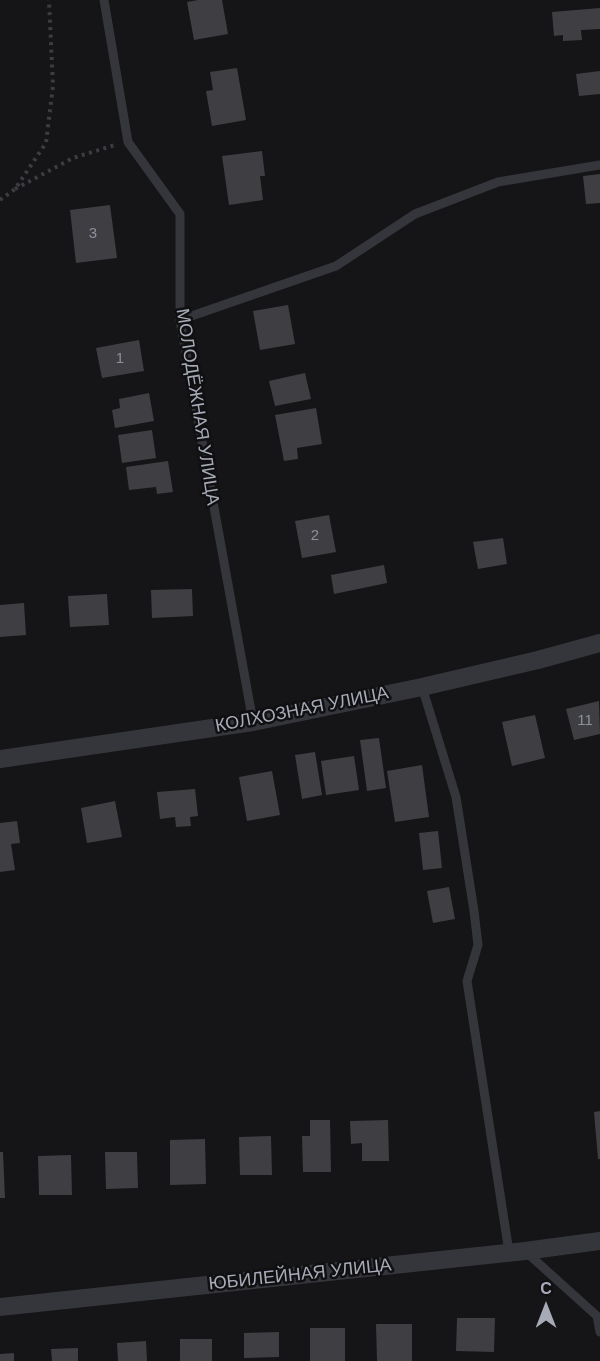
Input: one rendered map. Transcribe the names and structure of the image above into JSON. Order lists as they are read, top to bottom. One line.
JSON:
{"streets":{"street":["КОЛХОЗНАЯ УЛИЦА","ЮБИЛЕЙНАЯ УЛИЦА"],"lane":["МОЛОДЁЖНАЯ УЛИЦА"]},"crossings":[["МОЛОДЁЖНАЯ УЛИЦА","КОЛХОЗНАЯ УЛИЦА"]],"house_numbers":["3","1","2","11"],"north":"top"}
